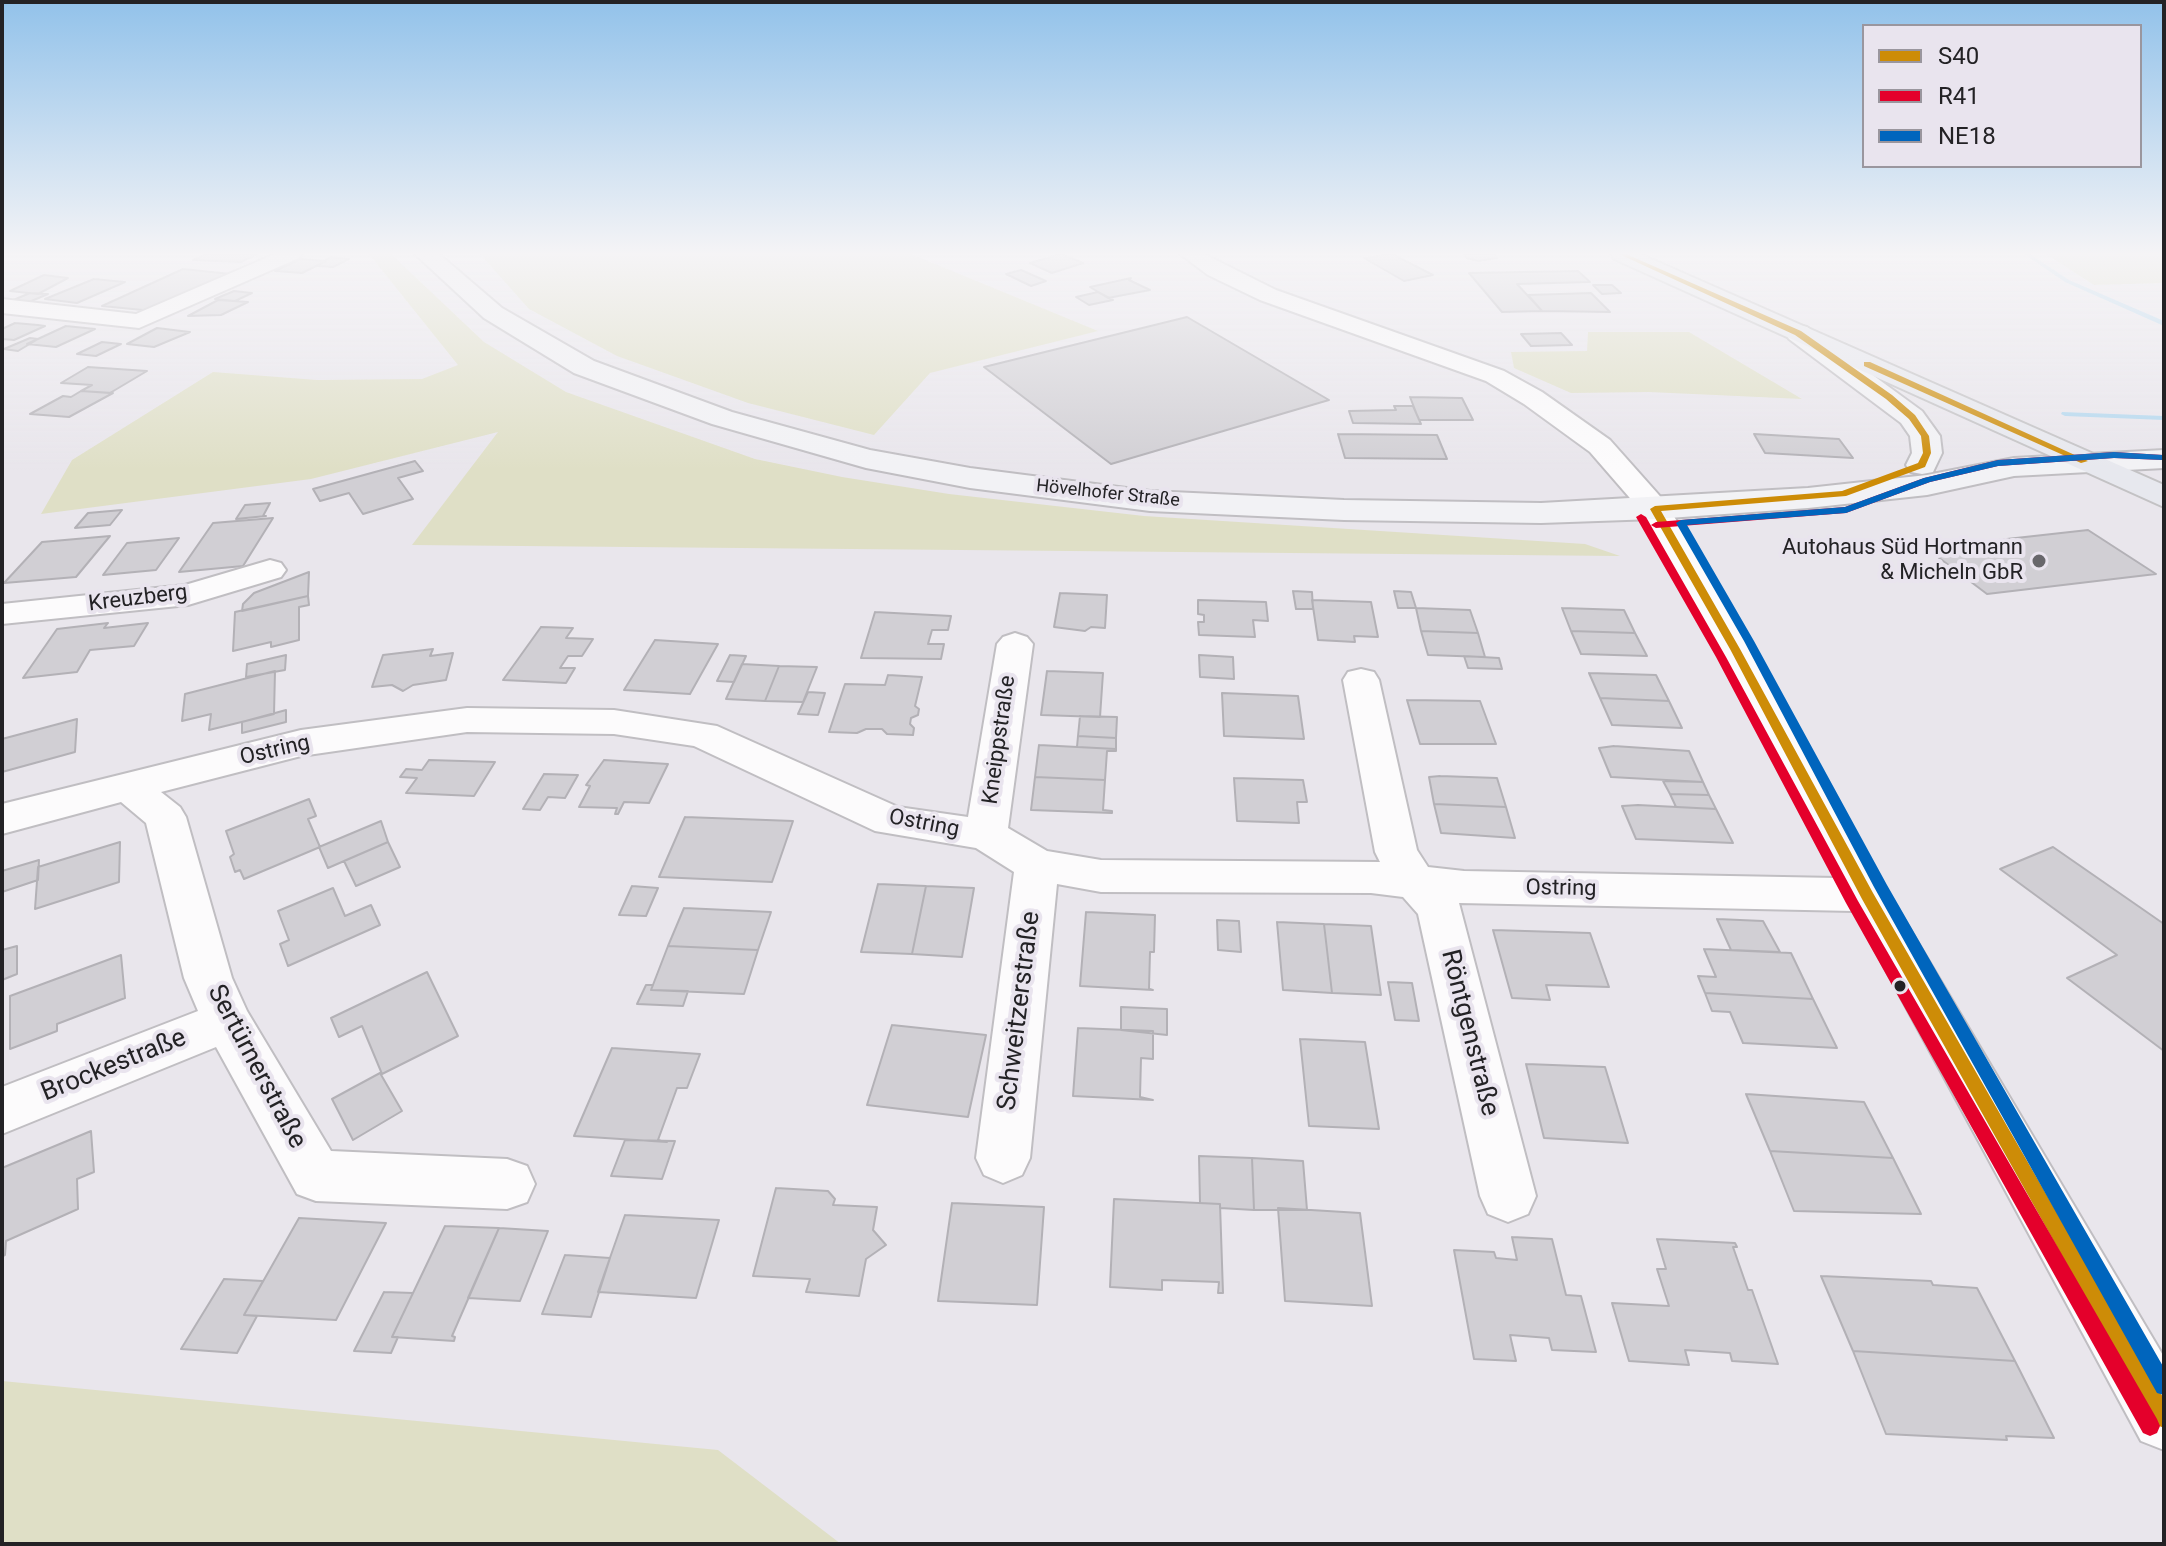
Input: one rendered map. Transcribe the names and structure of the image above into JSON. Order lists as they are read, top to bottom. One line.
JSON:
{"streets":{"main road":["Hövelhofer Straße"],"street":["Kreuzberg","Kneippstraße","Ostring","Schweitzerstraße","Röntgenstraße","Brockestraße","Sertürnerstraße"]},"crossings":[["Kneippstraße","Ostring"],["Ostring","Schweitzerstraße"],["Ostring","Röntgenstraße"],["Ostring","Sertürnerstraße"],["Brockestraße","Sertürnerstraße"]],"places":["Autohaus Süd Hortmann & Micheln GbR"],"lines":["transit line S40","transit line R41","transit line NE18"],"legend":["S40","R41","NE18"]}
